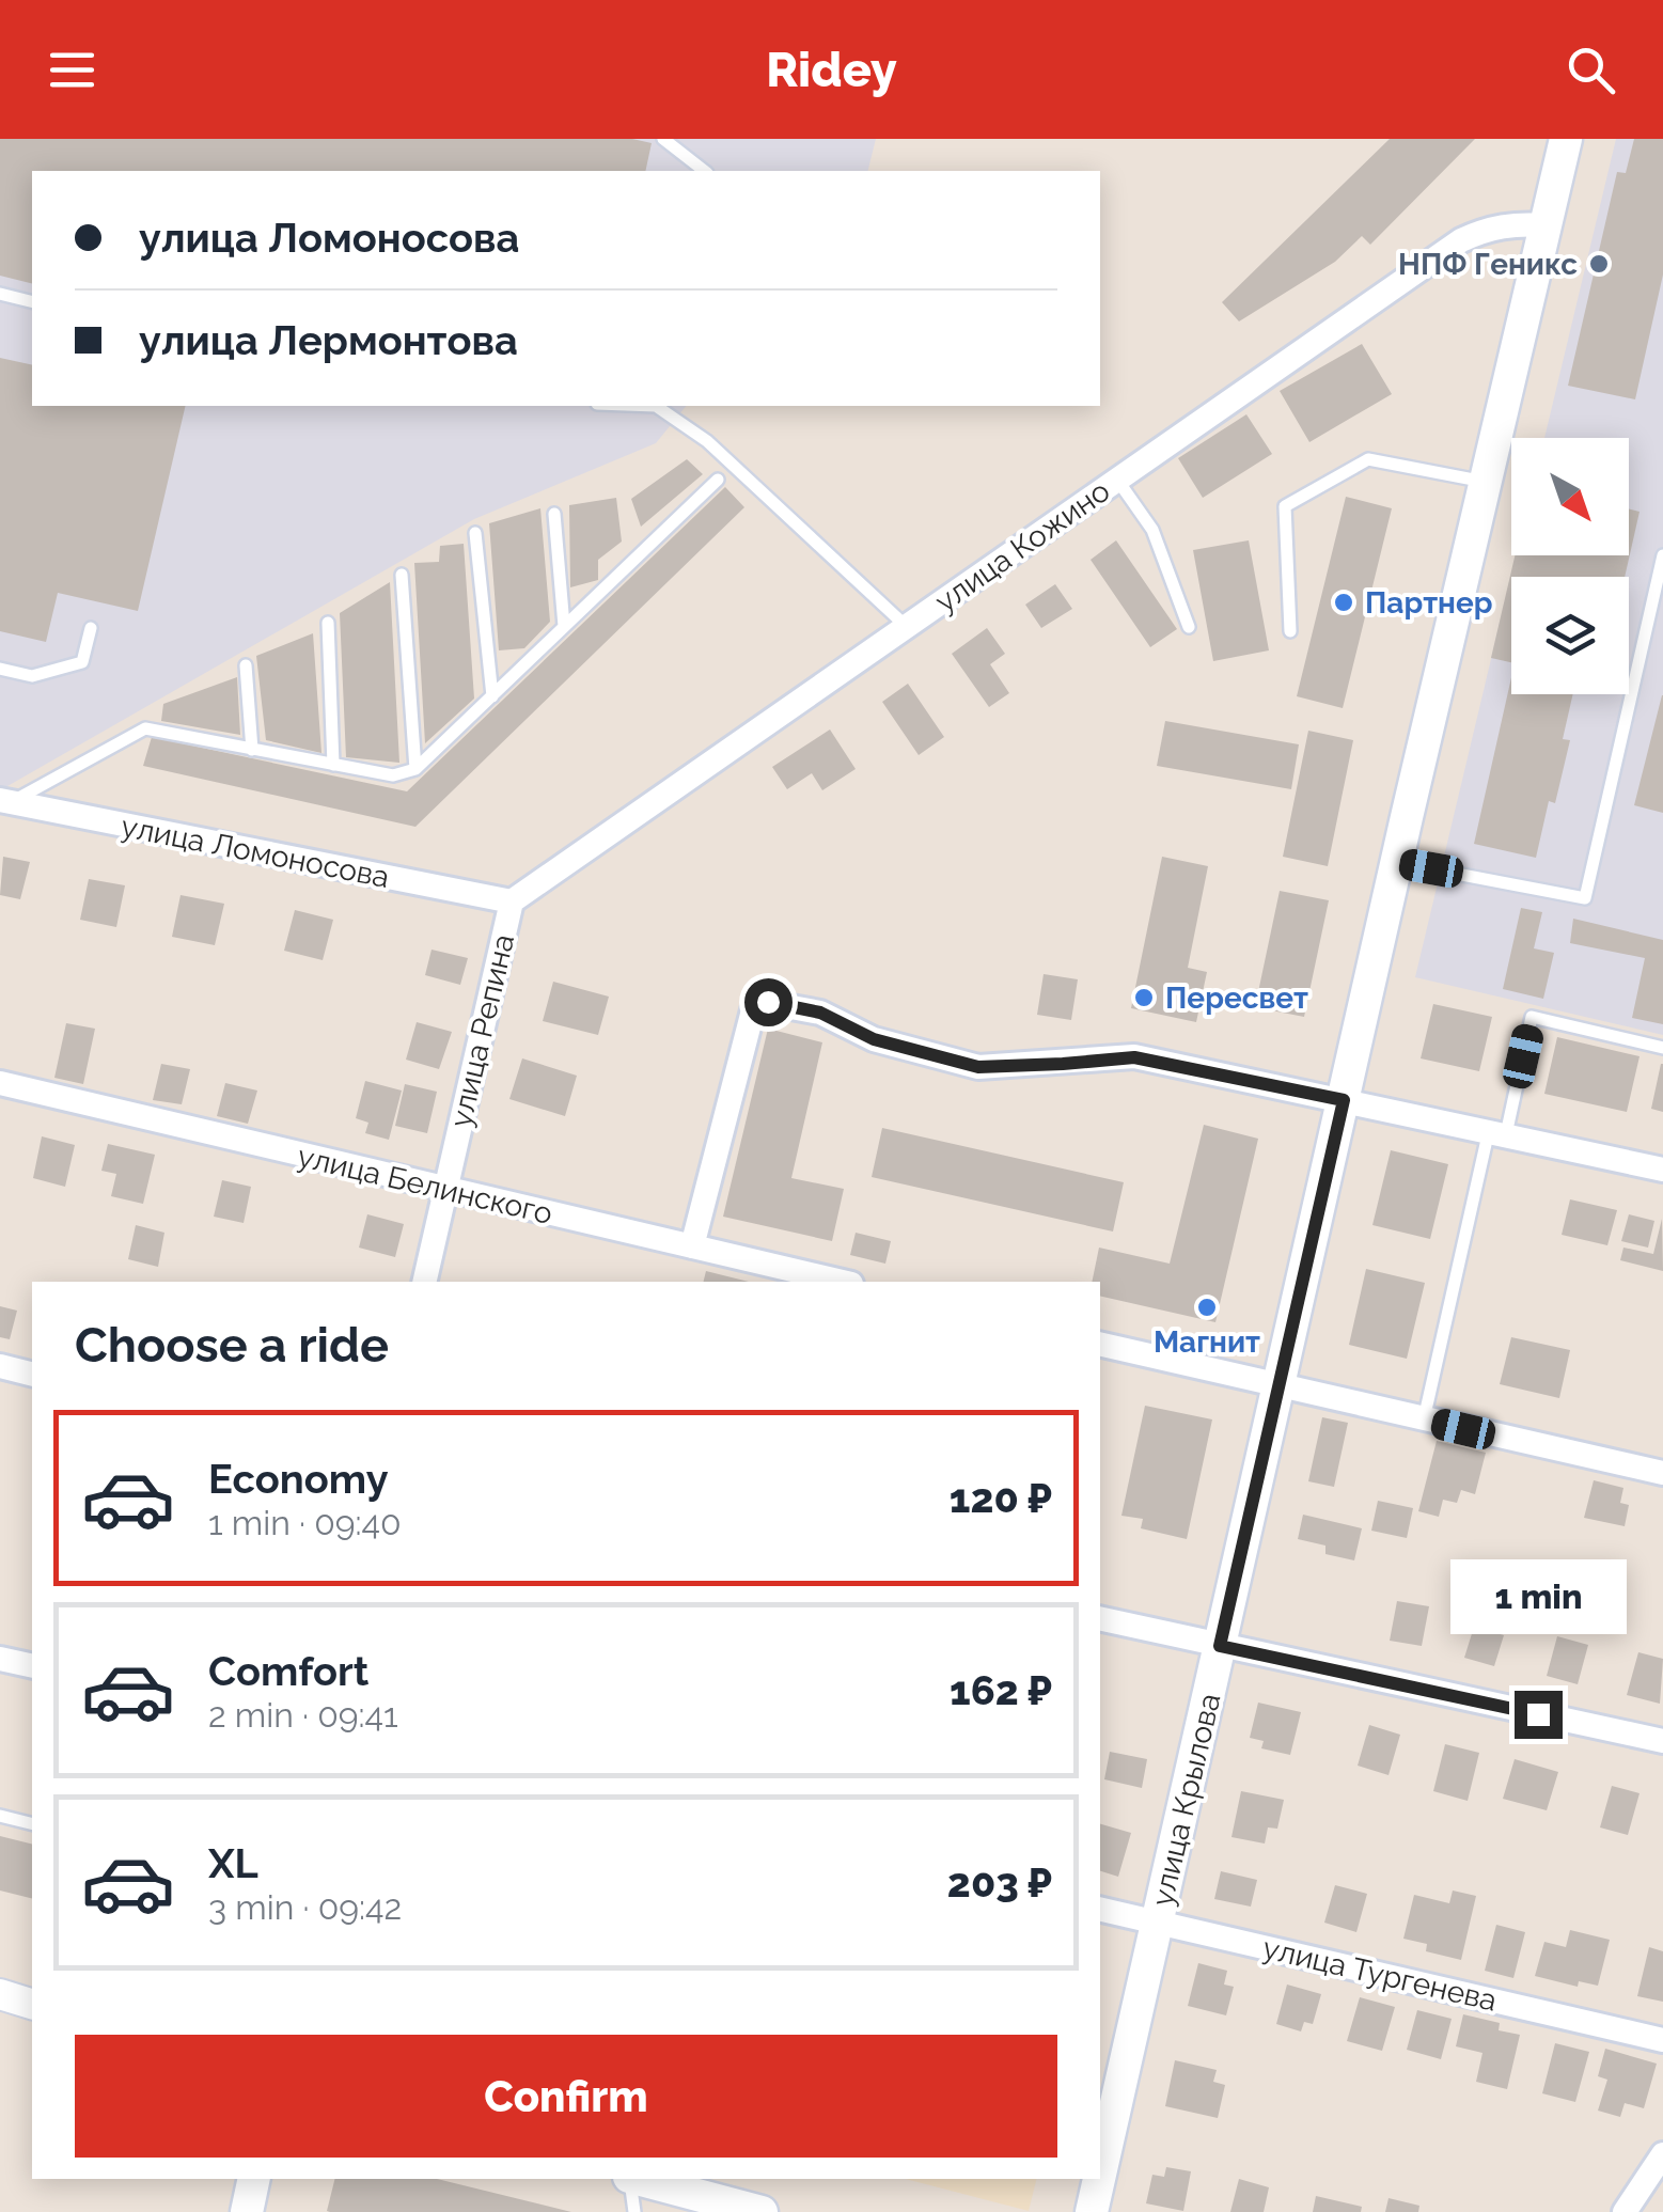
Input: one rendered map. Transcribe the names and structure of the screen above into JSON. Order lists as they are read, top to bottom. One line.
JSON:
{"streets":{"main road":["улица Крылова"],"street":["улица Кожино","улица Ломоносова","улица Репина","улица Белинского","улица Тургенева"]},"crossings":[["улица Кожино","улица Ломоносова"],["улица Кожино","улица Репина"],["улица Кожино","улица Крылова"],["улица Ломоносова","улица Репина"],["улица Репина","улица Белинского"],["улица Крылова","улица Тургенева"]],"places":["НПФ Геникс","Партнер","Пересвет","Магнит"],"north":"bottom right","page":{"header":"Ridey","banner":["улица Ломоносова","улица Лермонтова"],"heading":"Choose a ride","list":[{"name":"Economy","note":"1 min · 09:40","value":"120 ₽"},{"name":"Comfort","note":"2 min · 09:41","value":"162 ₽"},{"name":"XL","note":"3 min · 09:42","value":"203 ₽"}],"bubble":"1 min","buttons":"Confirm"}}
